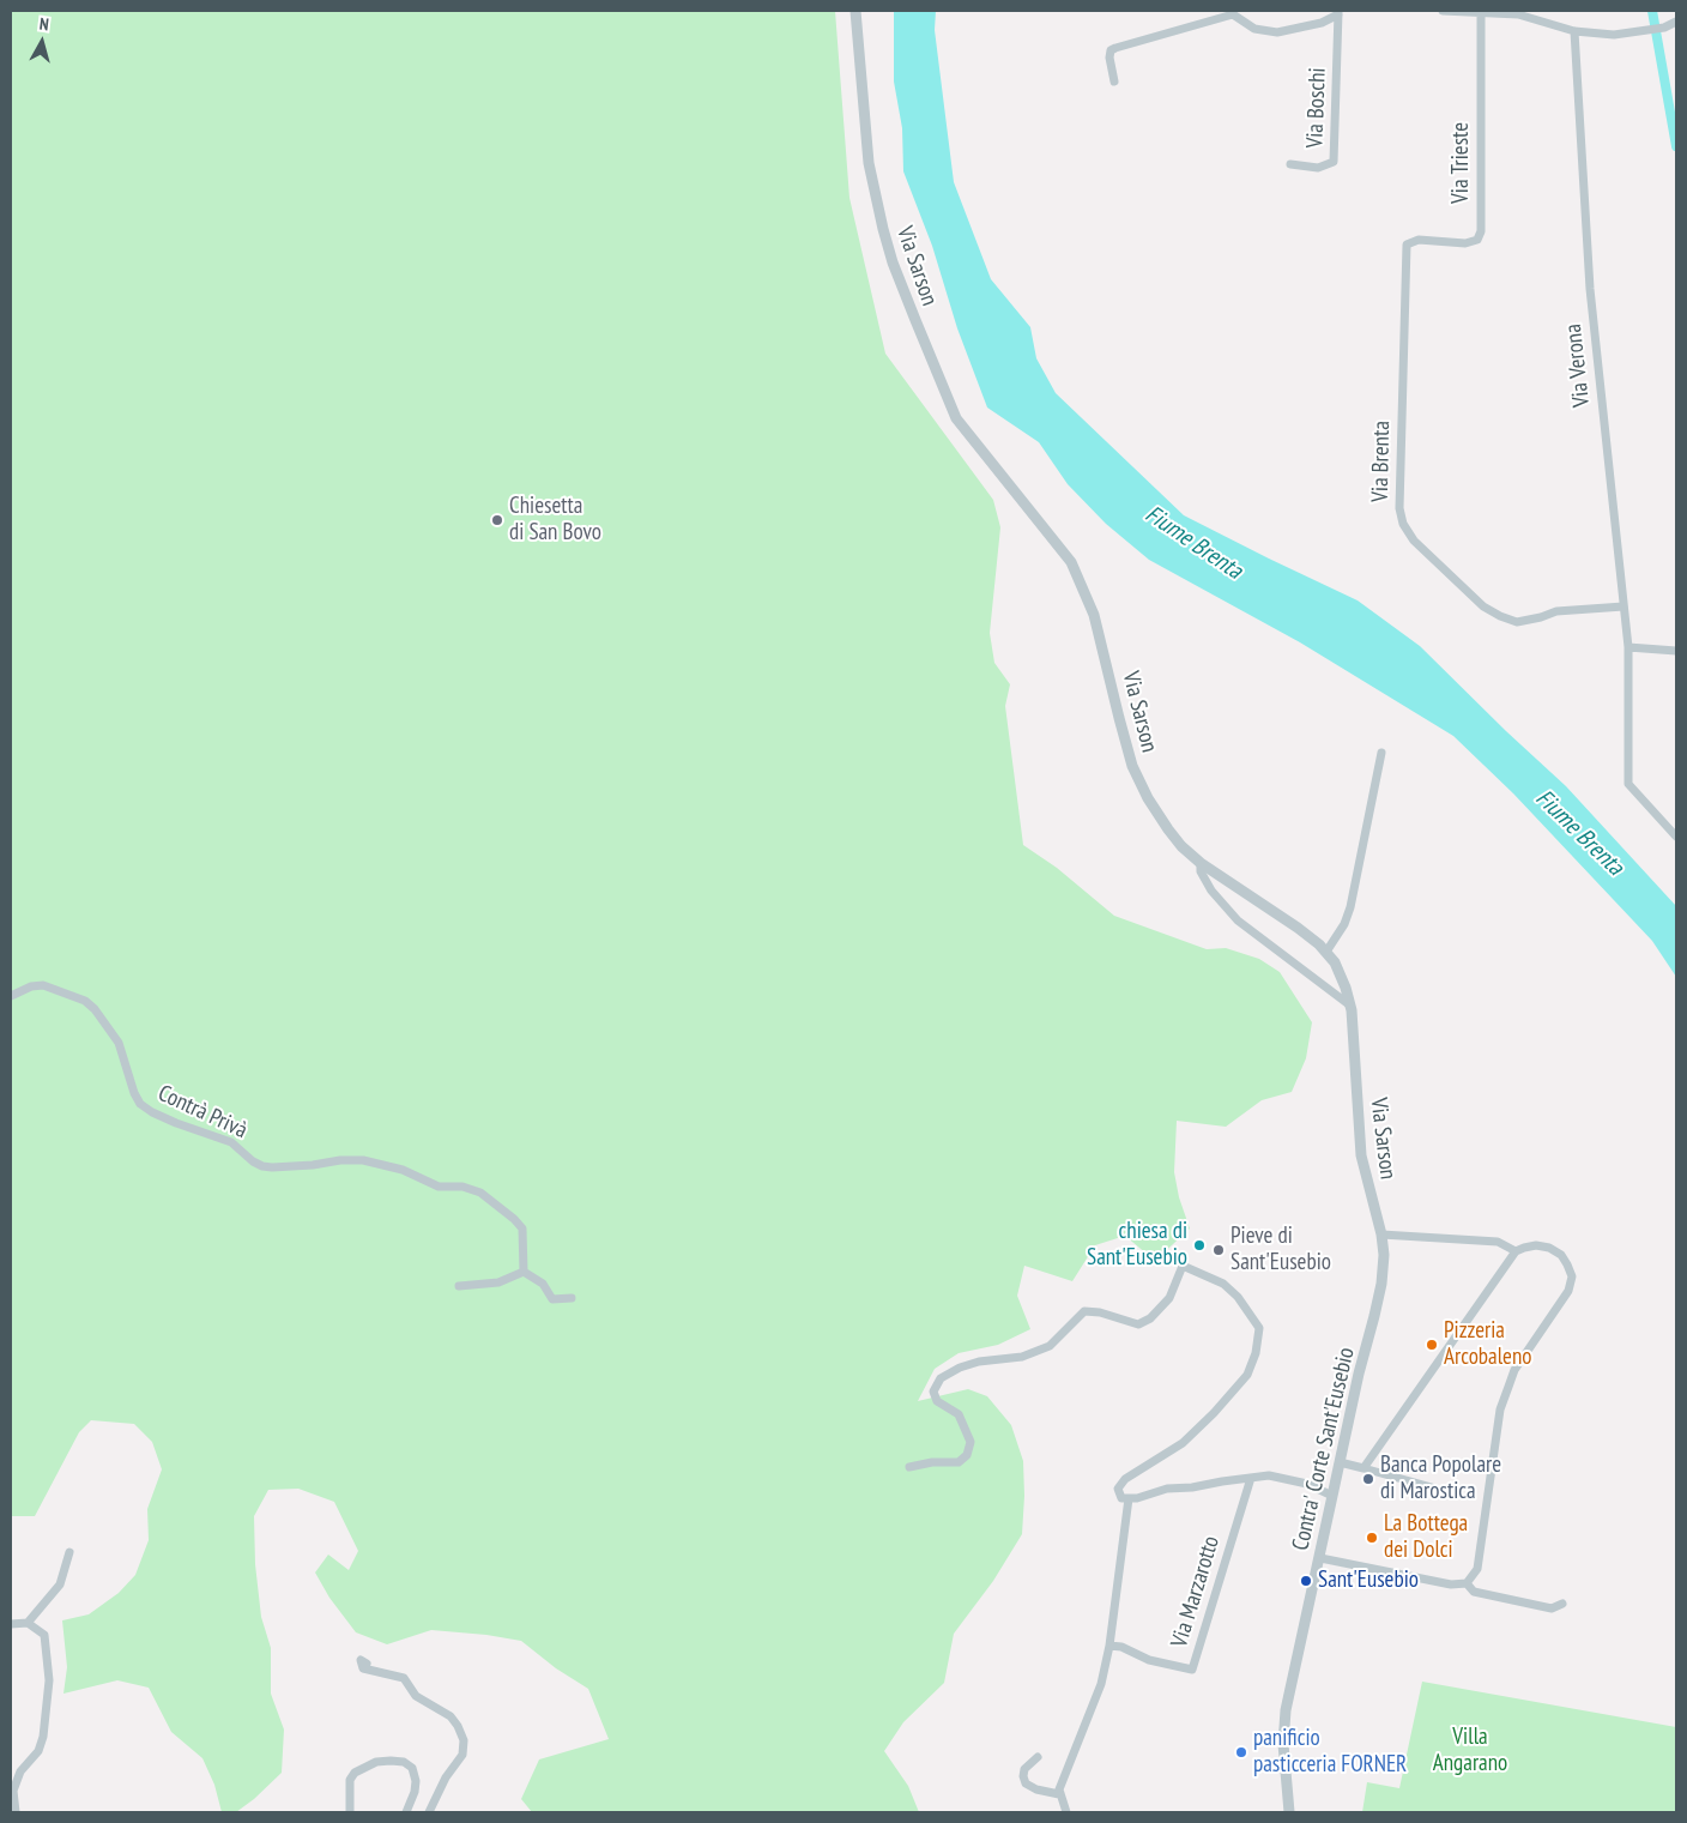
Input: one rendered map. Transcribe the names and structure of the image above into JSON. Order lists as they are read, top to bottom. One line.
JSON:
{"streets":{"street":["Via Boschi","Via Trieste","Via Sarson","Via Verona","Via Brenta","Contrà Privà","Contra' Corte Sant'Eusebio","Via Marzarotto"]},"crossings":[["Via Trieste","Via Brenta"],["Via Sarson","Contra' Corte Sant'Eusebio"],["Via Verona","Via Brenta"]],"water":["Fiume Brenta"],"parks":["Villa Angarano"],"places":["Chiesetta di San Bovo","chiesa di Sant'Eusebio","Pieve di Sant'Eusebio","Pizzeria Arcobaleno","Banca Popolare di Marostica","La Bottega dei Dolci","Sant'Eusebio","panificio pasticceria FORNER"],"north":"top"}
